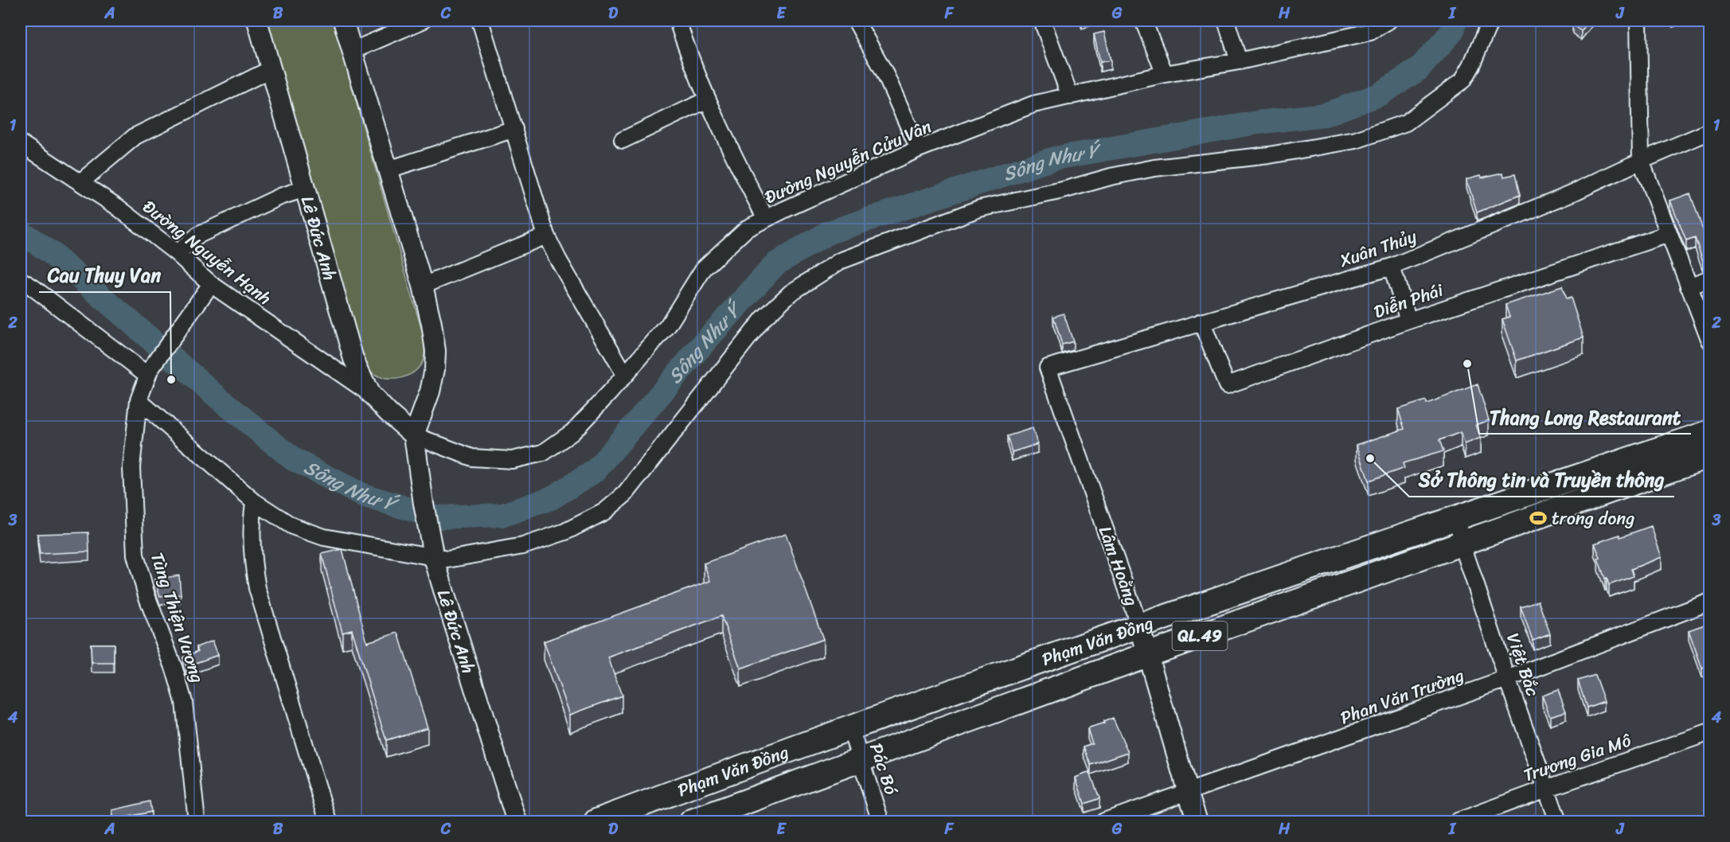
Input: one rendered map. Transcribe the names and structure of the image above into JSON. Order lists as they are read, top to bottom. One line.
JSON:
{"streets":{"main road":["QL.49","Phạm Văn Đồng"],"street":["Đường Nguyễn Cửu Vân","Lê Đức Anh","Xuân Thủy","Đường Nguyễn Hạnh","Diễn Phái","Lâm Hoằng","Tùng Thiện Vương","Việt Bắc","Phan Văn Trường","Trương Gia Mô","Pác Bó"]},"crossings":[["Đường Nguyễn Cửu Vân","Lê Đức Anh"],["Lê Đức Anh","Đường Nguyễn Hạnh"],["Xuân Thủy","Diễn Phái"],["Xuân Thủy","Lâm Hoằng"],["Đường Nguyễn Hạnh","Tùng Thiện Vương"],["Lâm Hoằng","Phạm Văn Đồng"],["Lâm Hoằng","Phan Văn Trường"],["Phạm Văn Đồng","Việt Bắc"],["Phạm Văn Đồng","Pác Bó"],["Việt Bắc","Phan Văn Trường"],["Việt Bắc","Trương Gia Mô"]],"water":["Sông Như Ý"],"places":{"other":["Thang Long Restaurant","Cau Thuy Van","Sở Thông tin và Truyền thông"],"sports":["trong dong"]},"grid":{"columns":["A","B","C","D","E","F","G","H","I","J"],"rows":["1","2","3","4"]}}
